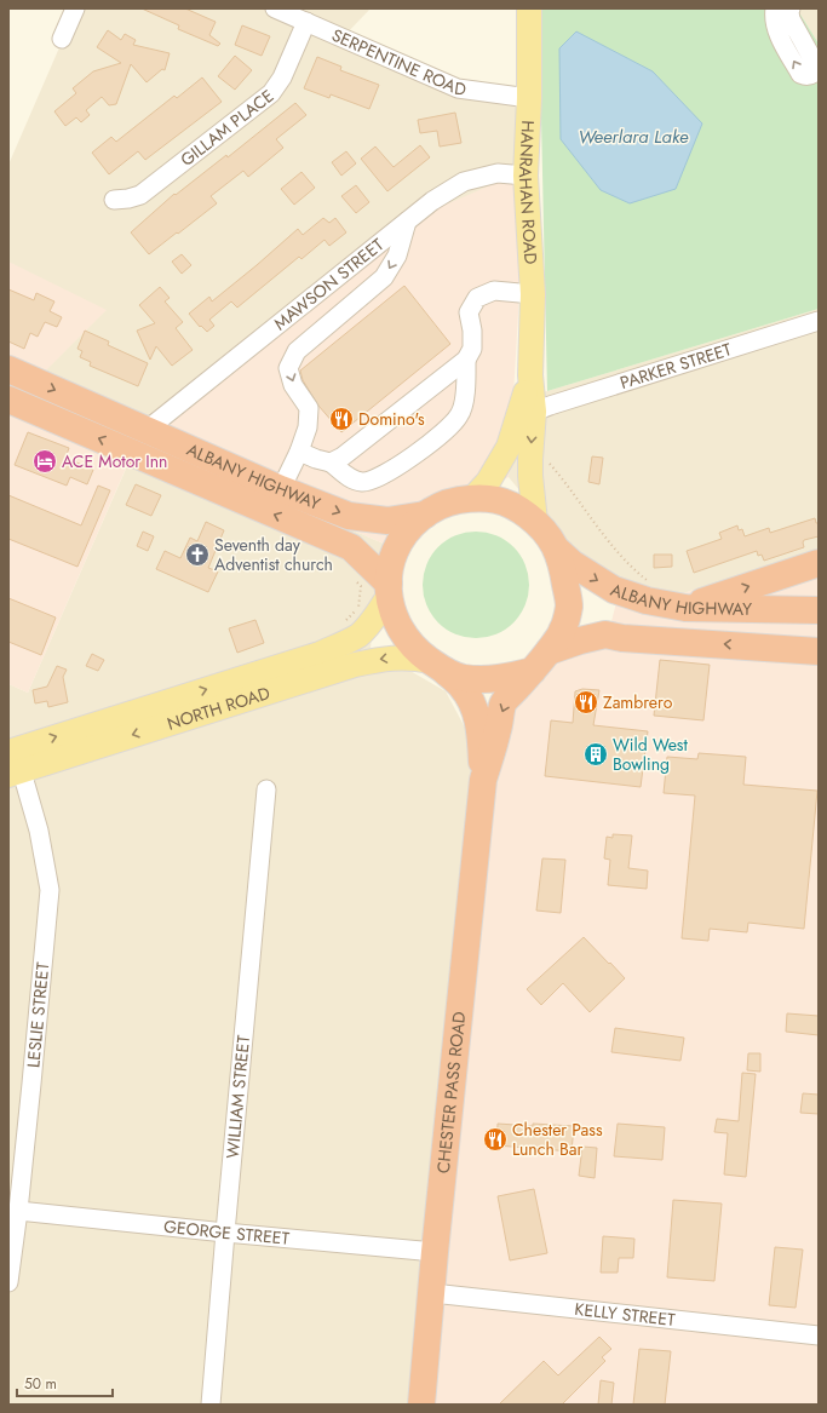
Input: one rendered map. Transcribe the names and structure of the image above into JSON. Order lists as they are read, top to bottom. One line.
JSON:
{"streets":{"highway":["ALBANY HIGHWAY","CHESTER PASS ROAD"],"main road":["HANRAHAN ROAD","NORTH ROAD"],"street":["SERPENTINE ROAD","GILLAM PLACE","MAWSON STREET","PARKER STREET","LESLIE STREET","WILLIAM STREET","GEORGE STREET","KELLY STREET"]},"crossings":[["SERPENTINE ROAD","GILLAM PLACE"],["SERPENTINE ROAD","HANRAHAN ROAD"],["HANRAHAN ROAD","MAWSON STREET"],["HANRAHAN ROAD","PARKER STREET"],["MAWSON STREET","ALBANY HIGHWAY"],["ALBANY HIGHWAY","NORTH ROAD"],["ALBANY HIGHWAY","CHESTER PASS ROAD"],["NORTH ROAD","LESLIE STREET"],["NORTH ROAD","CHESTER PASS ROAD"],["LESLIE STREET","GEORGE STREET"],["CHESTER PASS ROAD","GEORGE STREET"],["CHESTER PASS ROAD","KELLY STREET"],["WILLIAM STREET","GEORGE STREET"]],"water":["Weerlara Lake"],"places":{"restaurant":["Domino's","Zambrero","Chester Pass Lunch Bar"],"hotel":["ACE Motor Inn"],"church":["Seventh day Adventist church"],"building":["Wild West Bowling"]},"scale_bar":"50 m"}
